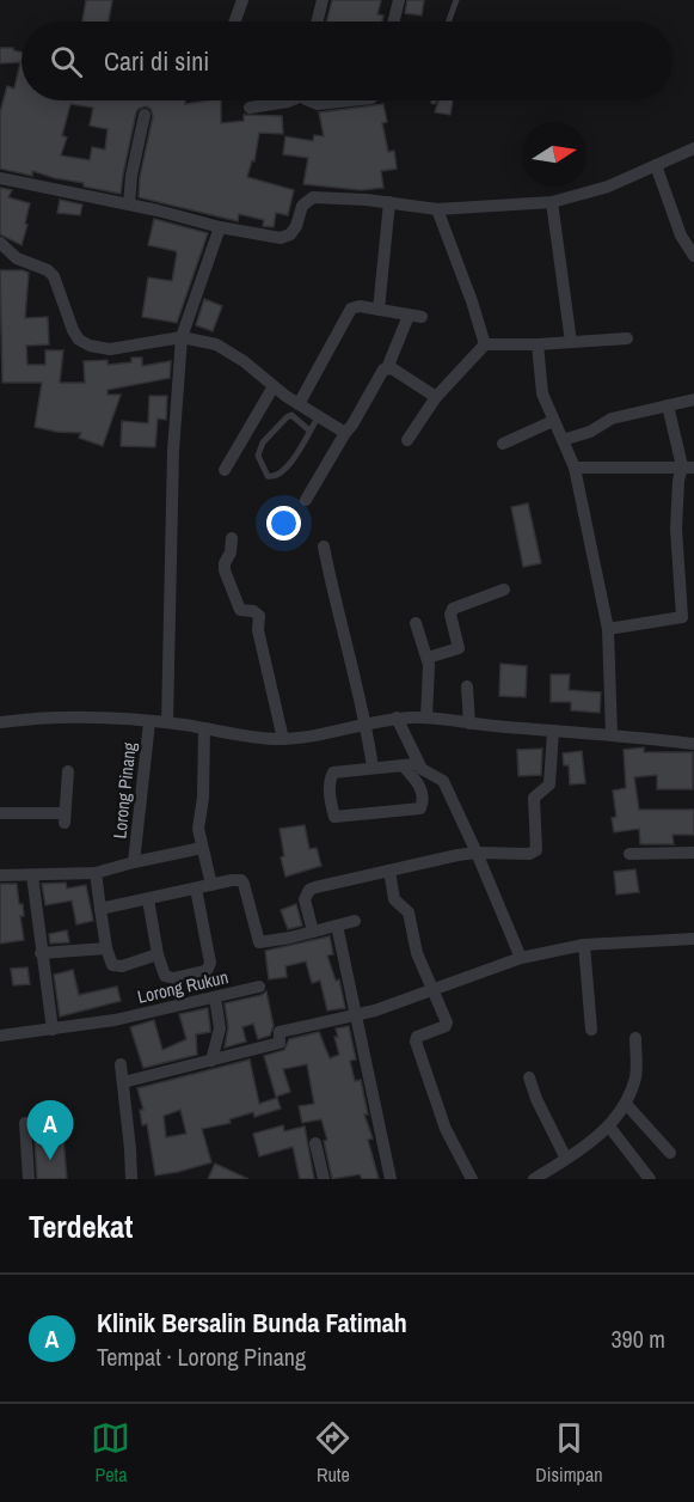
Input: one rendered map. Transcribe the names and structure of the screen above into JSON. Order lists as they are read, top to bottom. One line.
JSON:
{"streets":{"street":["Lorong Pinang","Lorong Rukun"]},"north":"right","page":{"search":"Cari di sini","pins":"A","heading":"Terdekat","list":[{"mark":"A","name":"Klinik Bersalin Bunda Fatimah","note":"Tempat · Lorong Pinang","value":"390 m"}],"nav":["Peta","Rute","Disimpan"]}}
